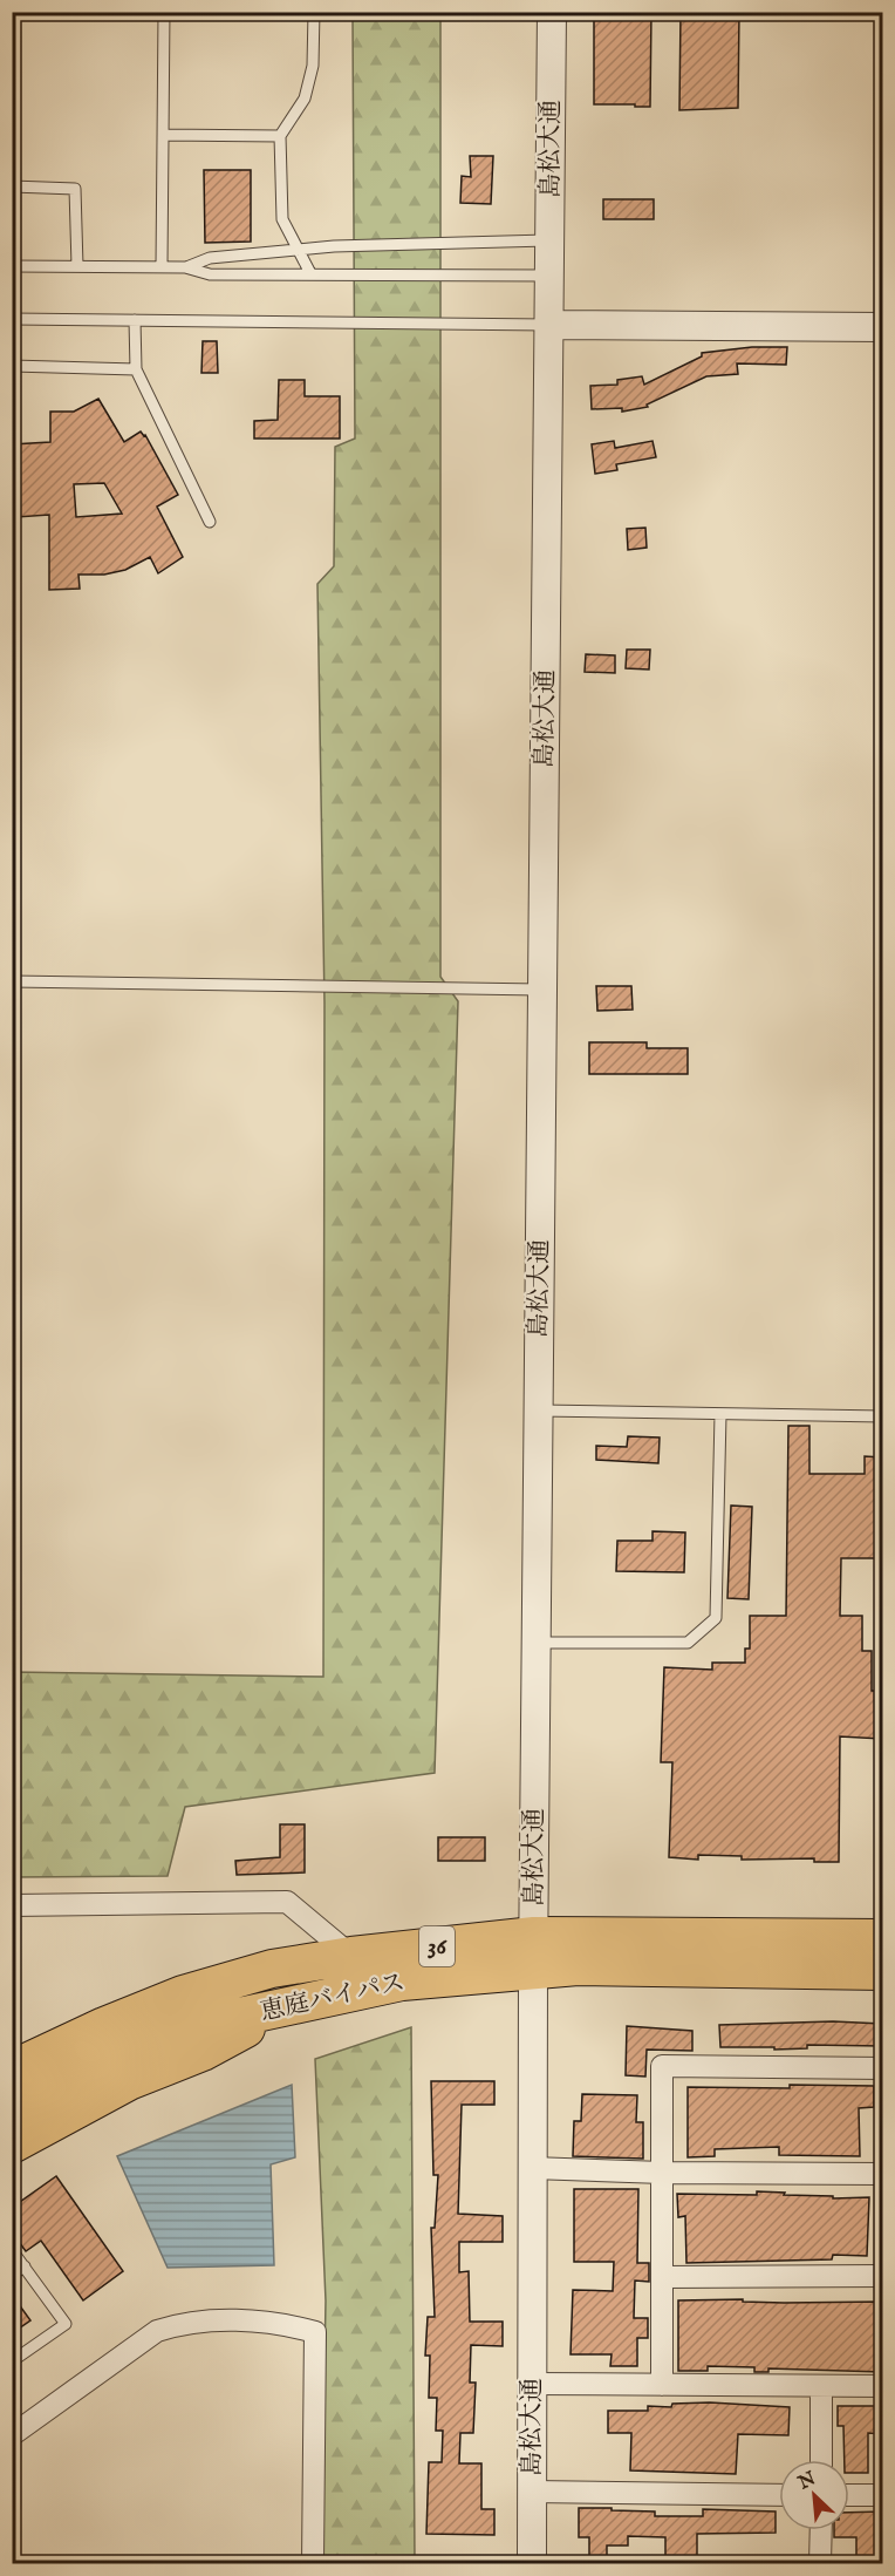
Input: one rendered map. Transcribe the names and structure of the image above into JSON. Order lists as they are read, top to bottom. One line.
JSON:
{"streets":{"highway":["36","恵庭バイパス"],"street":["島松大通"]},"crossings":[["島松大通","恵庭バイパス"]],"north":"top left"}
